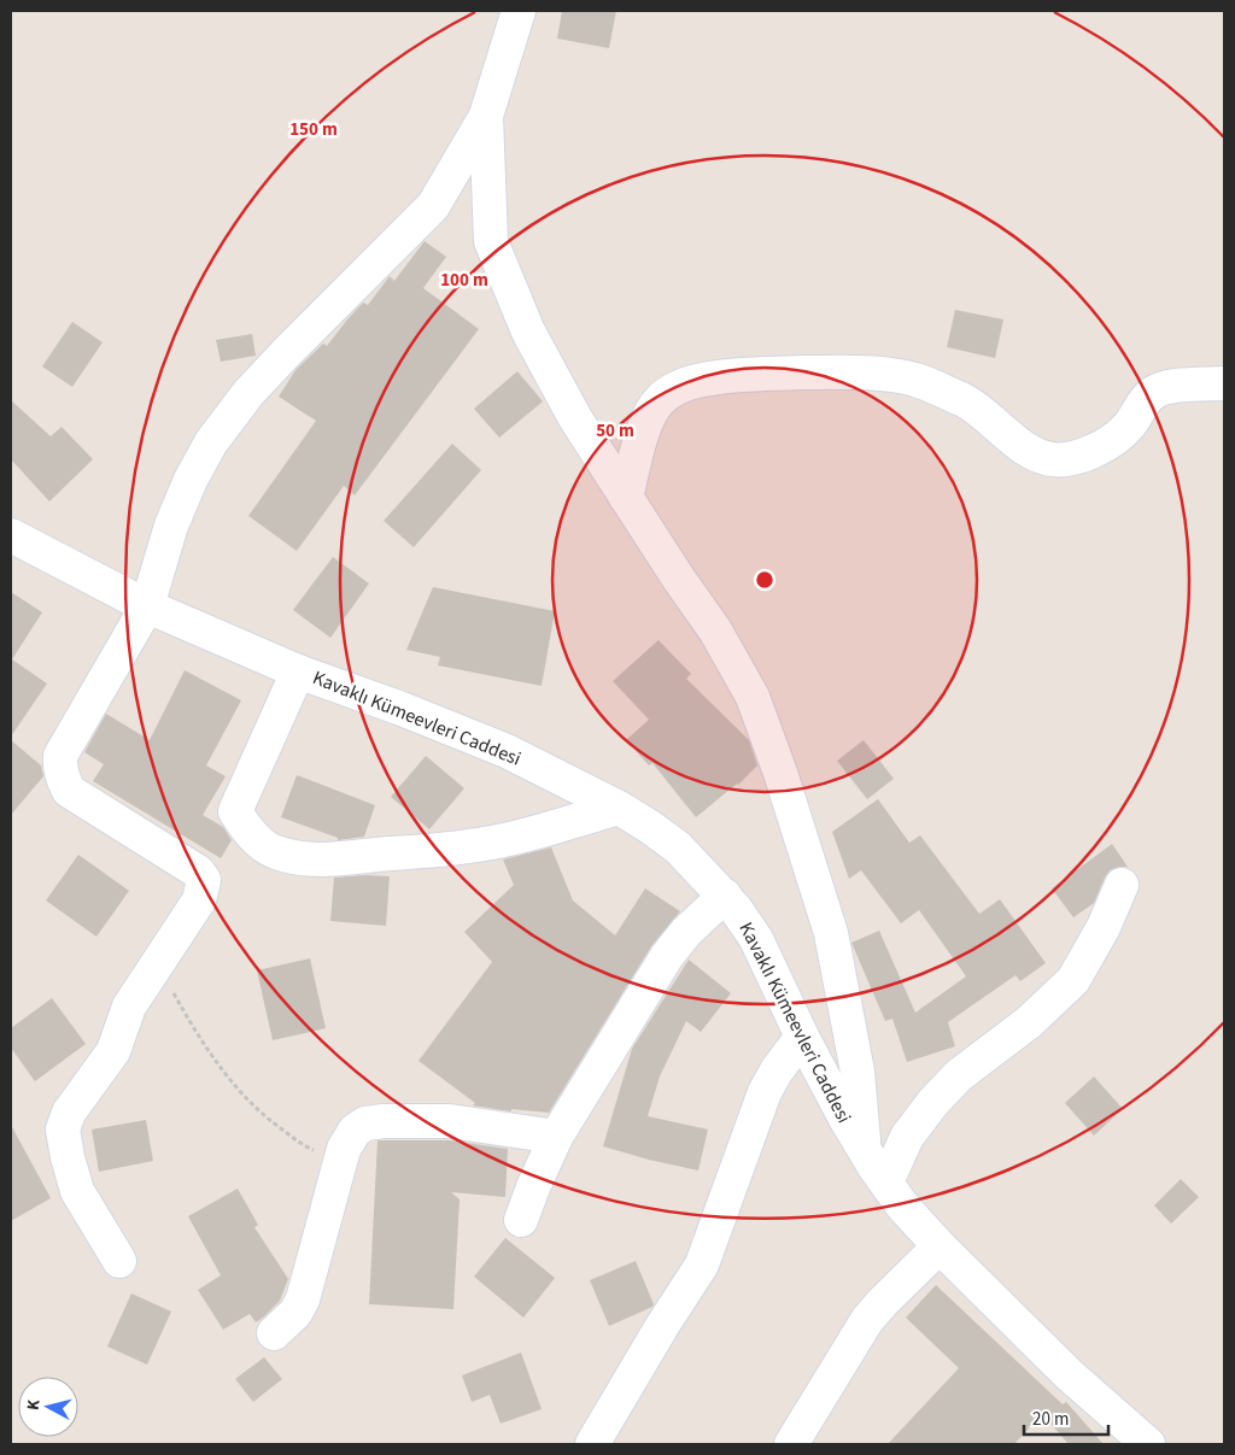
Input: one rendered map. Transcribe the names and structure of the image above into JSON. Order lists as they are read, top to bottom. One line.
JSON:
{"streets":{"street":["Kavaklı Kümeevleri Caddesi"]},"scale_bar":"20 m","north":"left","rings":["150 m","100 m","50 m"]}
